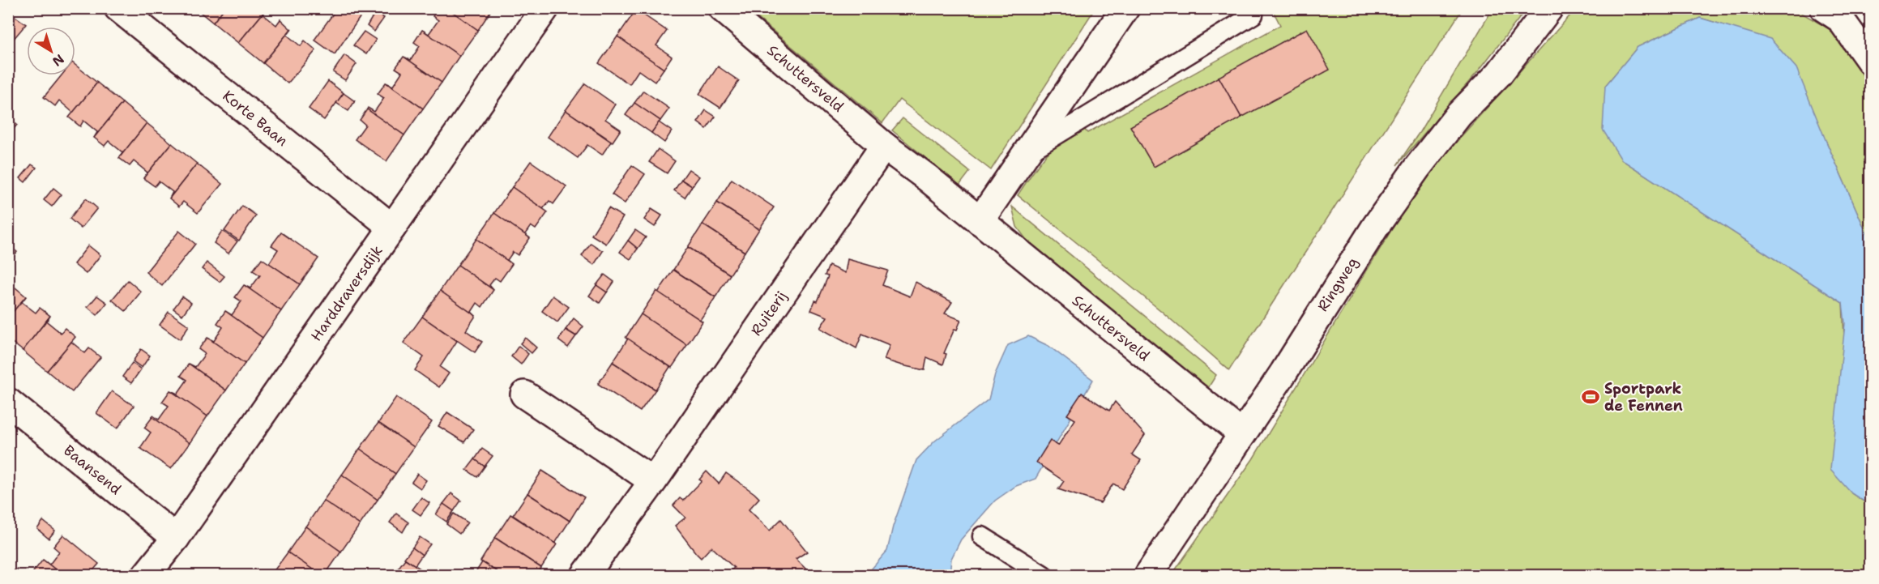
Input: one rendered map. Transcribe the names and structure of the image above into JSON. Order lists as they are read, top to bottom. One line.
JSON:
{"streets":{"street":["Schuttersveld","Korte Baan","Ringweg","Harddraversdijk","Ruiterij","Baansend"]},"crossings":[["Schuttersveld","Ringweg"],["Schuttersveld","Ruiterij"],["Korte Baan","Harddraversdijk"],["Harddraversdijk","Baansend"]],"places":{"sports":["Sportpark de Fennen"]},"north":"bottom right"}
